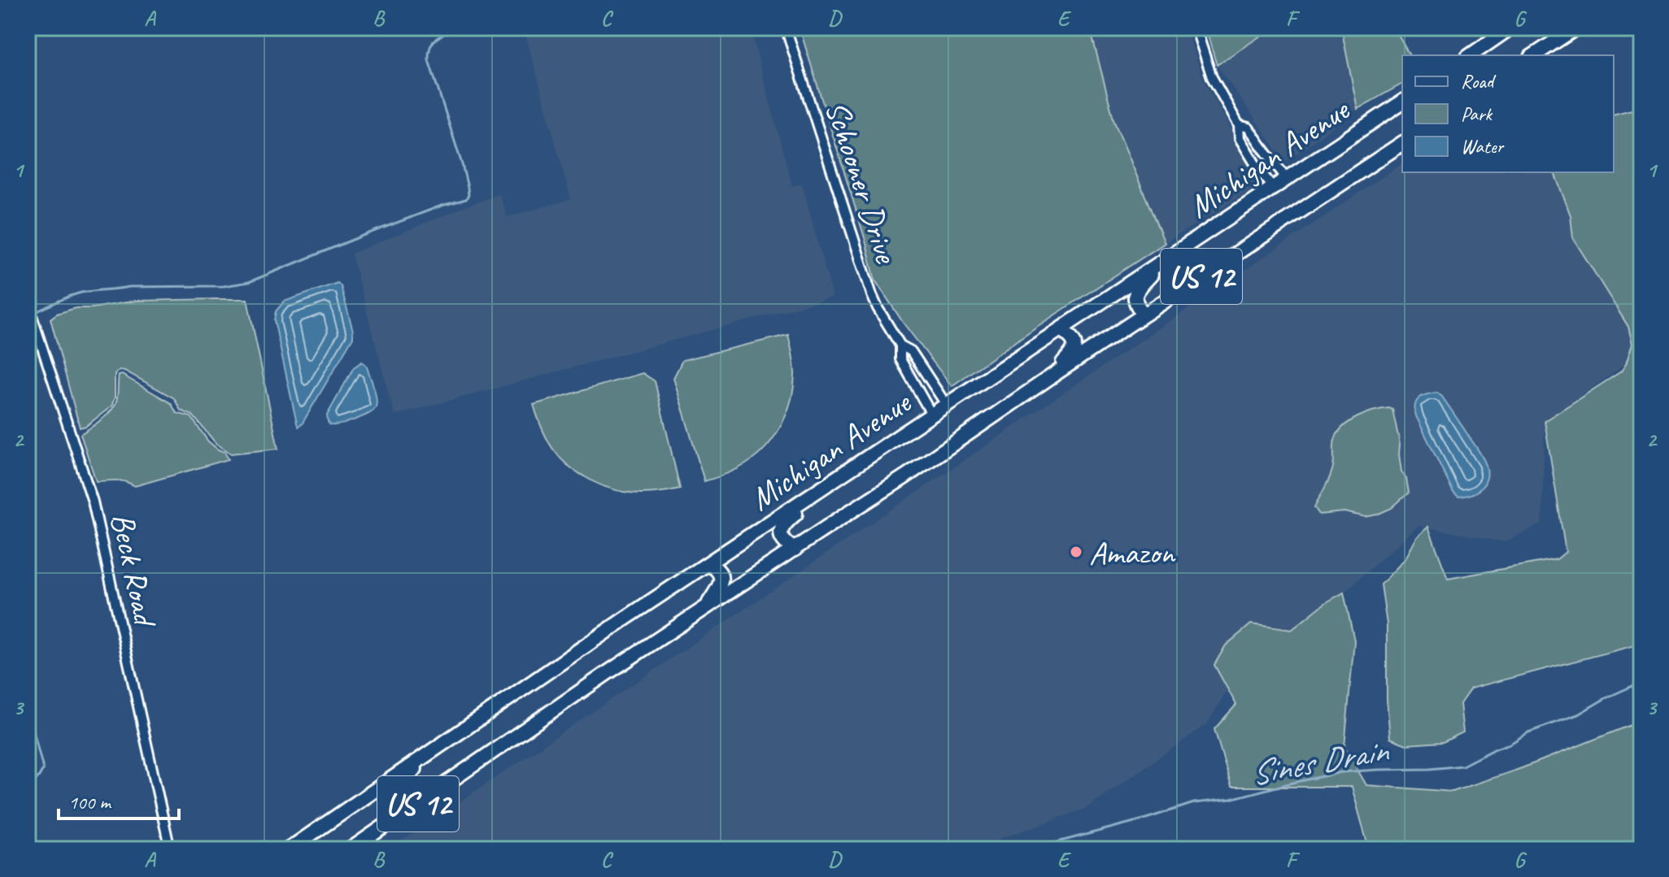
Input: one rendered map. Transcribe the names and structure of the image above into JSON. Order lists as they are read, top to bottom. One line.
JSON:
{"streets":{"main road":["Michigan Avenue","US 12"],"street":["Schooner Drive","Beck Road"]},"crossings":[["Michigan Avenue","Schooner Drive"]],"water":["Sines Drain"],"places":["Amazon"],"legend":["Road","Park","Water"],"scale_bar":"100 m","grid":{"columns":["A","B","C","D","E","F","G"],"rows":["1","2","3"]}}
